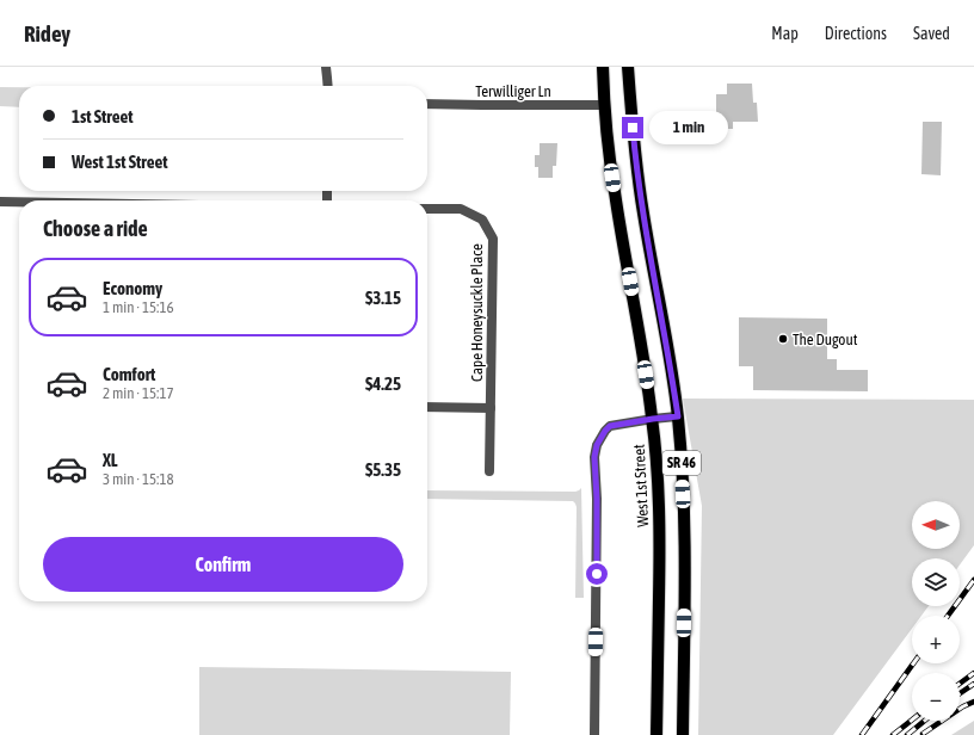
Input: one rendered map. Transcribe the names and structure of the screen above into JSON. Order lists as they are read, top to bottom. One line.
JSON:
{"streets":{"main road":["SR 46","West 1st Street"],"street":["Terwilliger Ln","Cape Honeysuckle Place"]},"crossings":[["Terwilliger Ln","West 1st Street"]],"places":["The Dugout"],"north":"left","page":{"header":"Ridey","nav":["Map","Directions","Saved"],"banner":["1st Street","West 1st Street"],"bubble":"1 min","heading":"Choose a ride","list":[{"name":"Economy","note":"1 min · 15:16","value":"$3.15"},{"name":"Comfort","note":"2 min · 15:17","value":"$4.25"},{"name":"XL","note":"3 min · 15:18","value":"$5.35"}],"map_buttons":["+","−"],"buttons":"Confirm"}}
